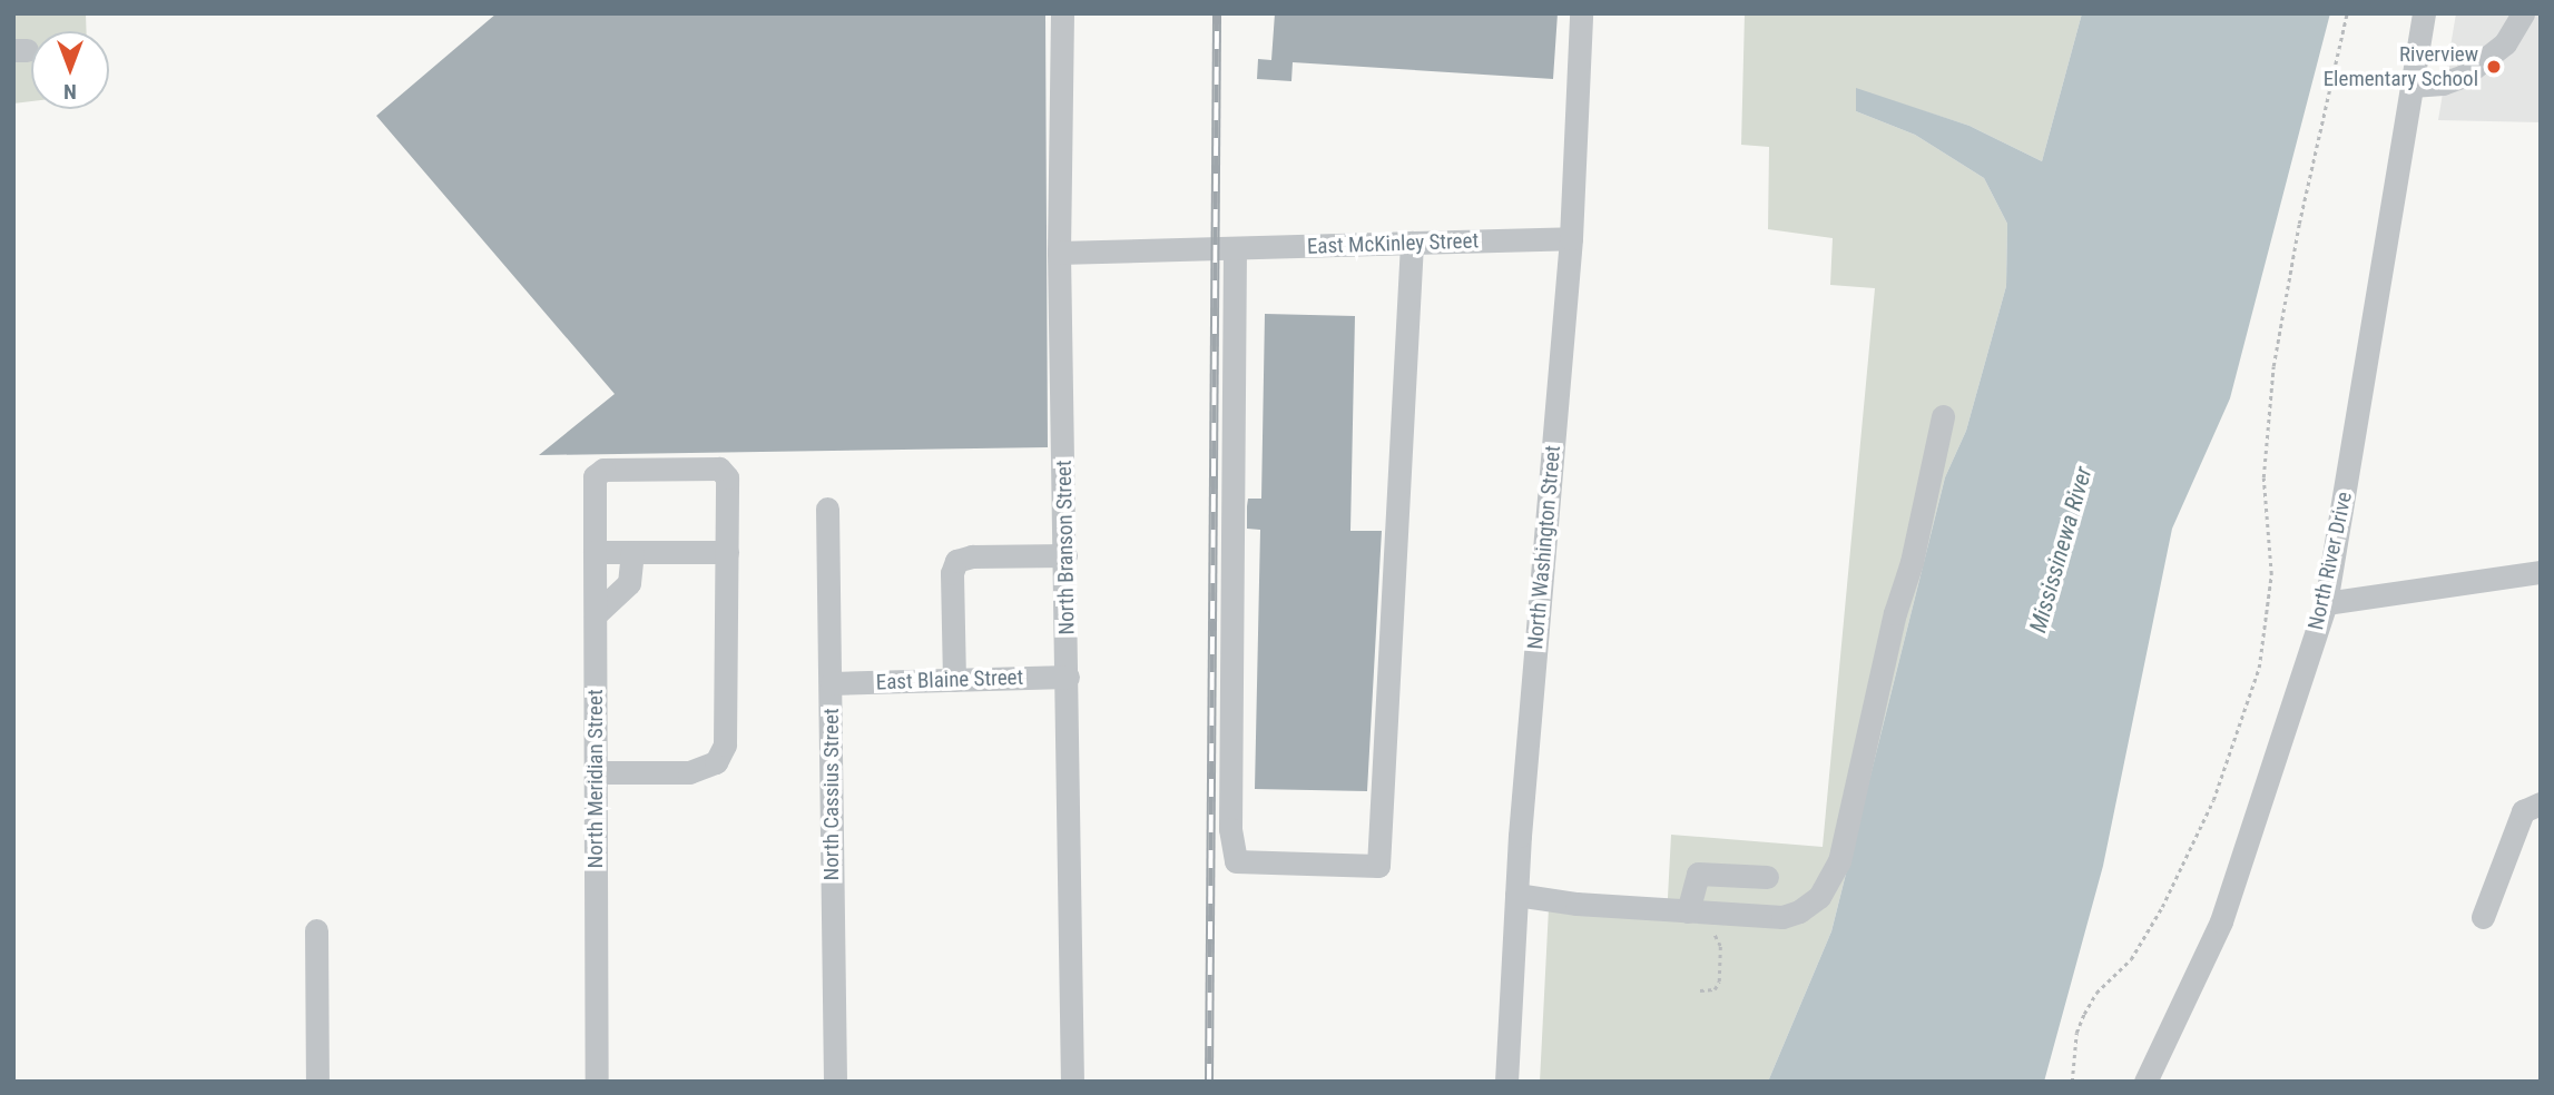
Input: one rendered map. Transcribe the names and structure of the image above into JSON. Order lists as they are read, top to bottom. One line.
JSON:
{"streets":{"street":["East McKinley Street","North Branson Street","North Washington Street","North River Drive","East Blaine Street","North Meridian Street","North Cassius Street"]},"crossings":[["East McKinley Street","North Branson Street"],["East McKinley Street","North Washington Street"],["North Branson Street","East Blaine Street"],["East Blaine Street","North Cassius Street"]],"water":["Mississinewa River"],"places":["Riverview Elementary School"],"north":"bottom"}
